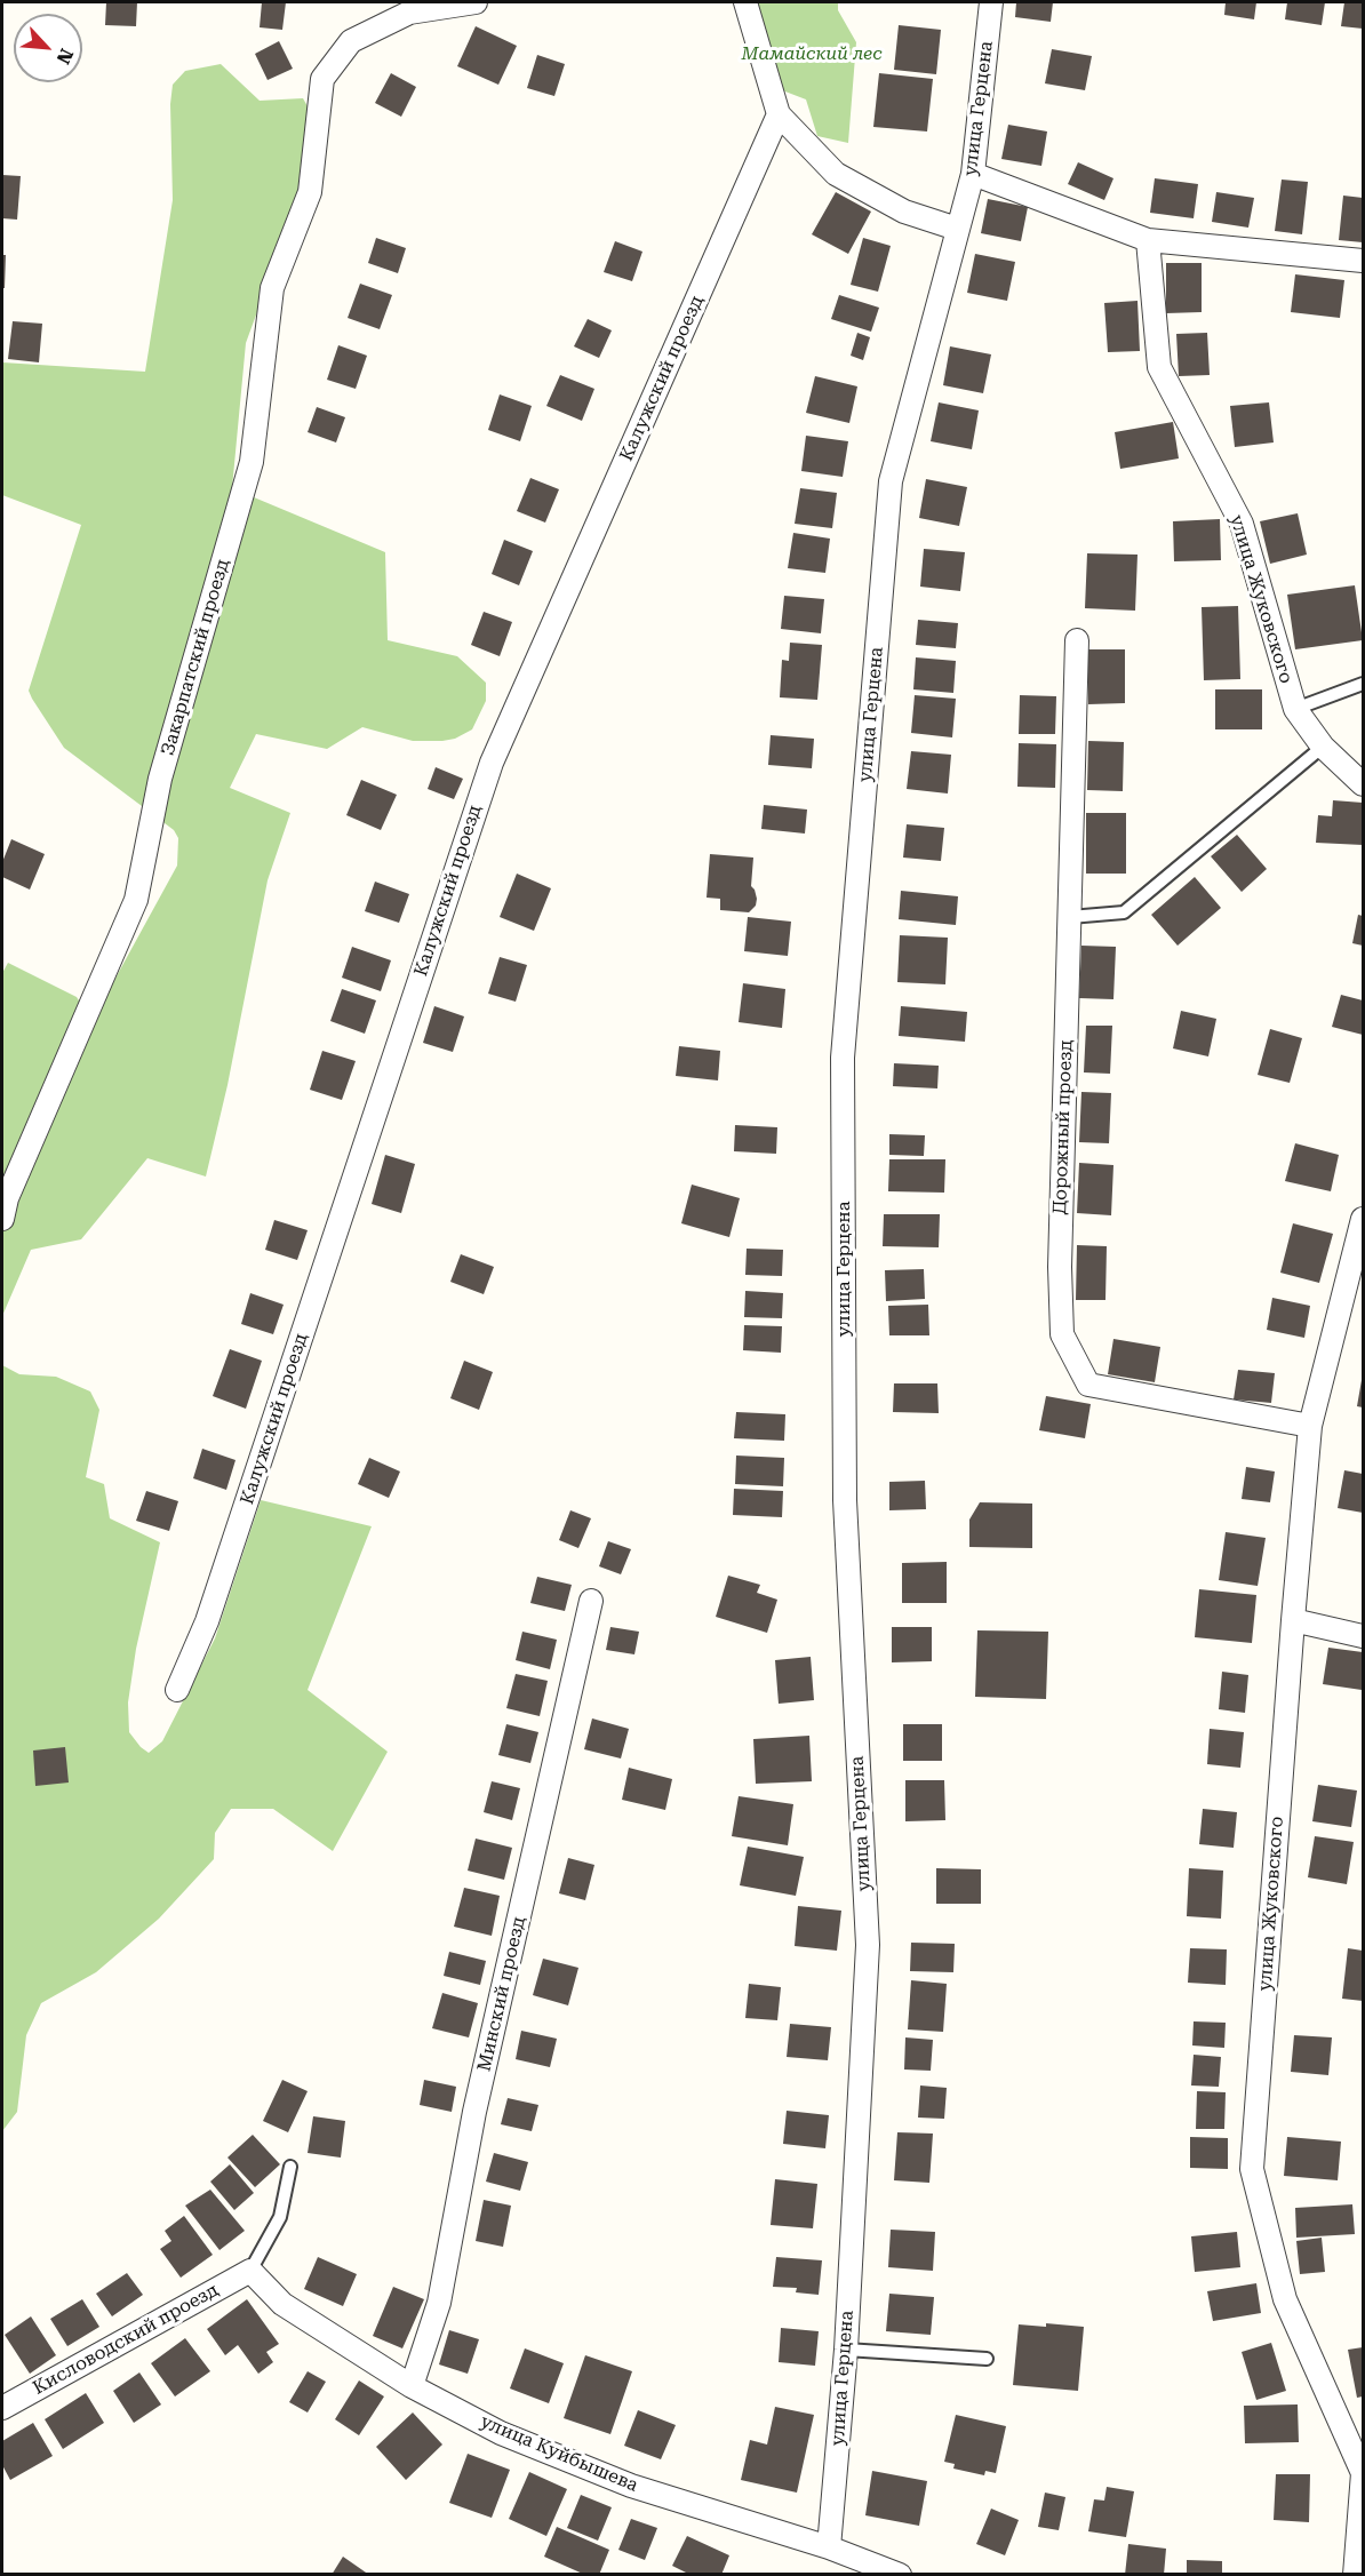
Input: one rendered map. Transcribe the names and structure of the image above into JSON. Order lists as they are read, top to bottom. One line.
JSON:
{"streets":{"street":["улица Герцена","Калужский проезд","улица Жуковского","Закарпатский проезд","Дорожный проезд","Минский проезд","Кисловодский проезд","улица Куйбышева"]},"crossings":[["улица Герцена","улица Куйбышева"],["улица Жуковского","Дорожный проезд"],["Минский проезд","улица Куйбышева"],["Кисловодский проезд","улица Куйбышева"]],"parks":["Мамайский лес"],"north":"bottom right"}
